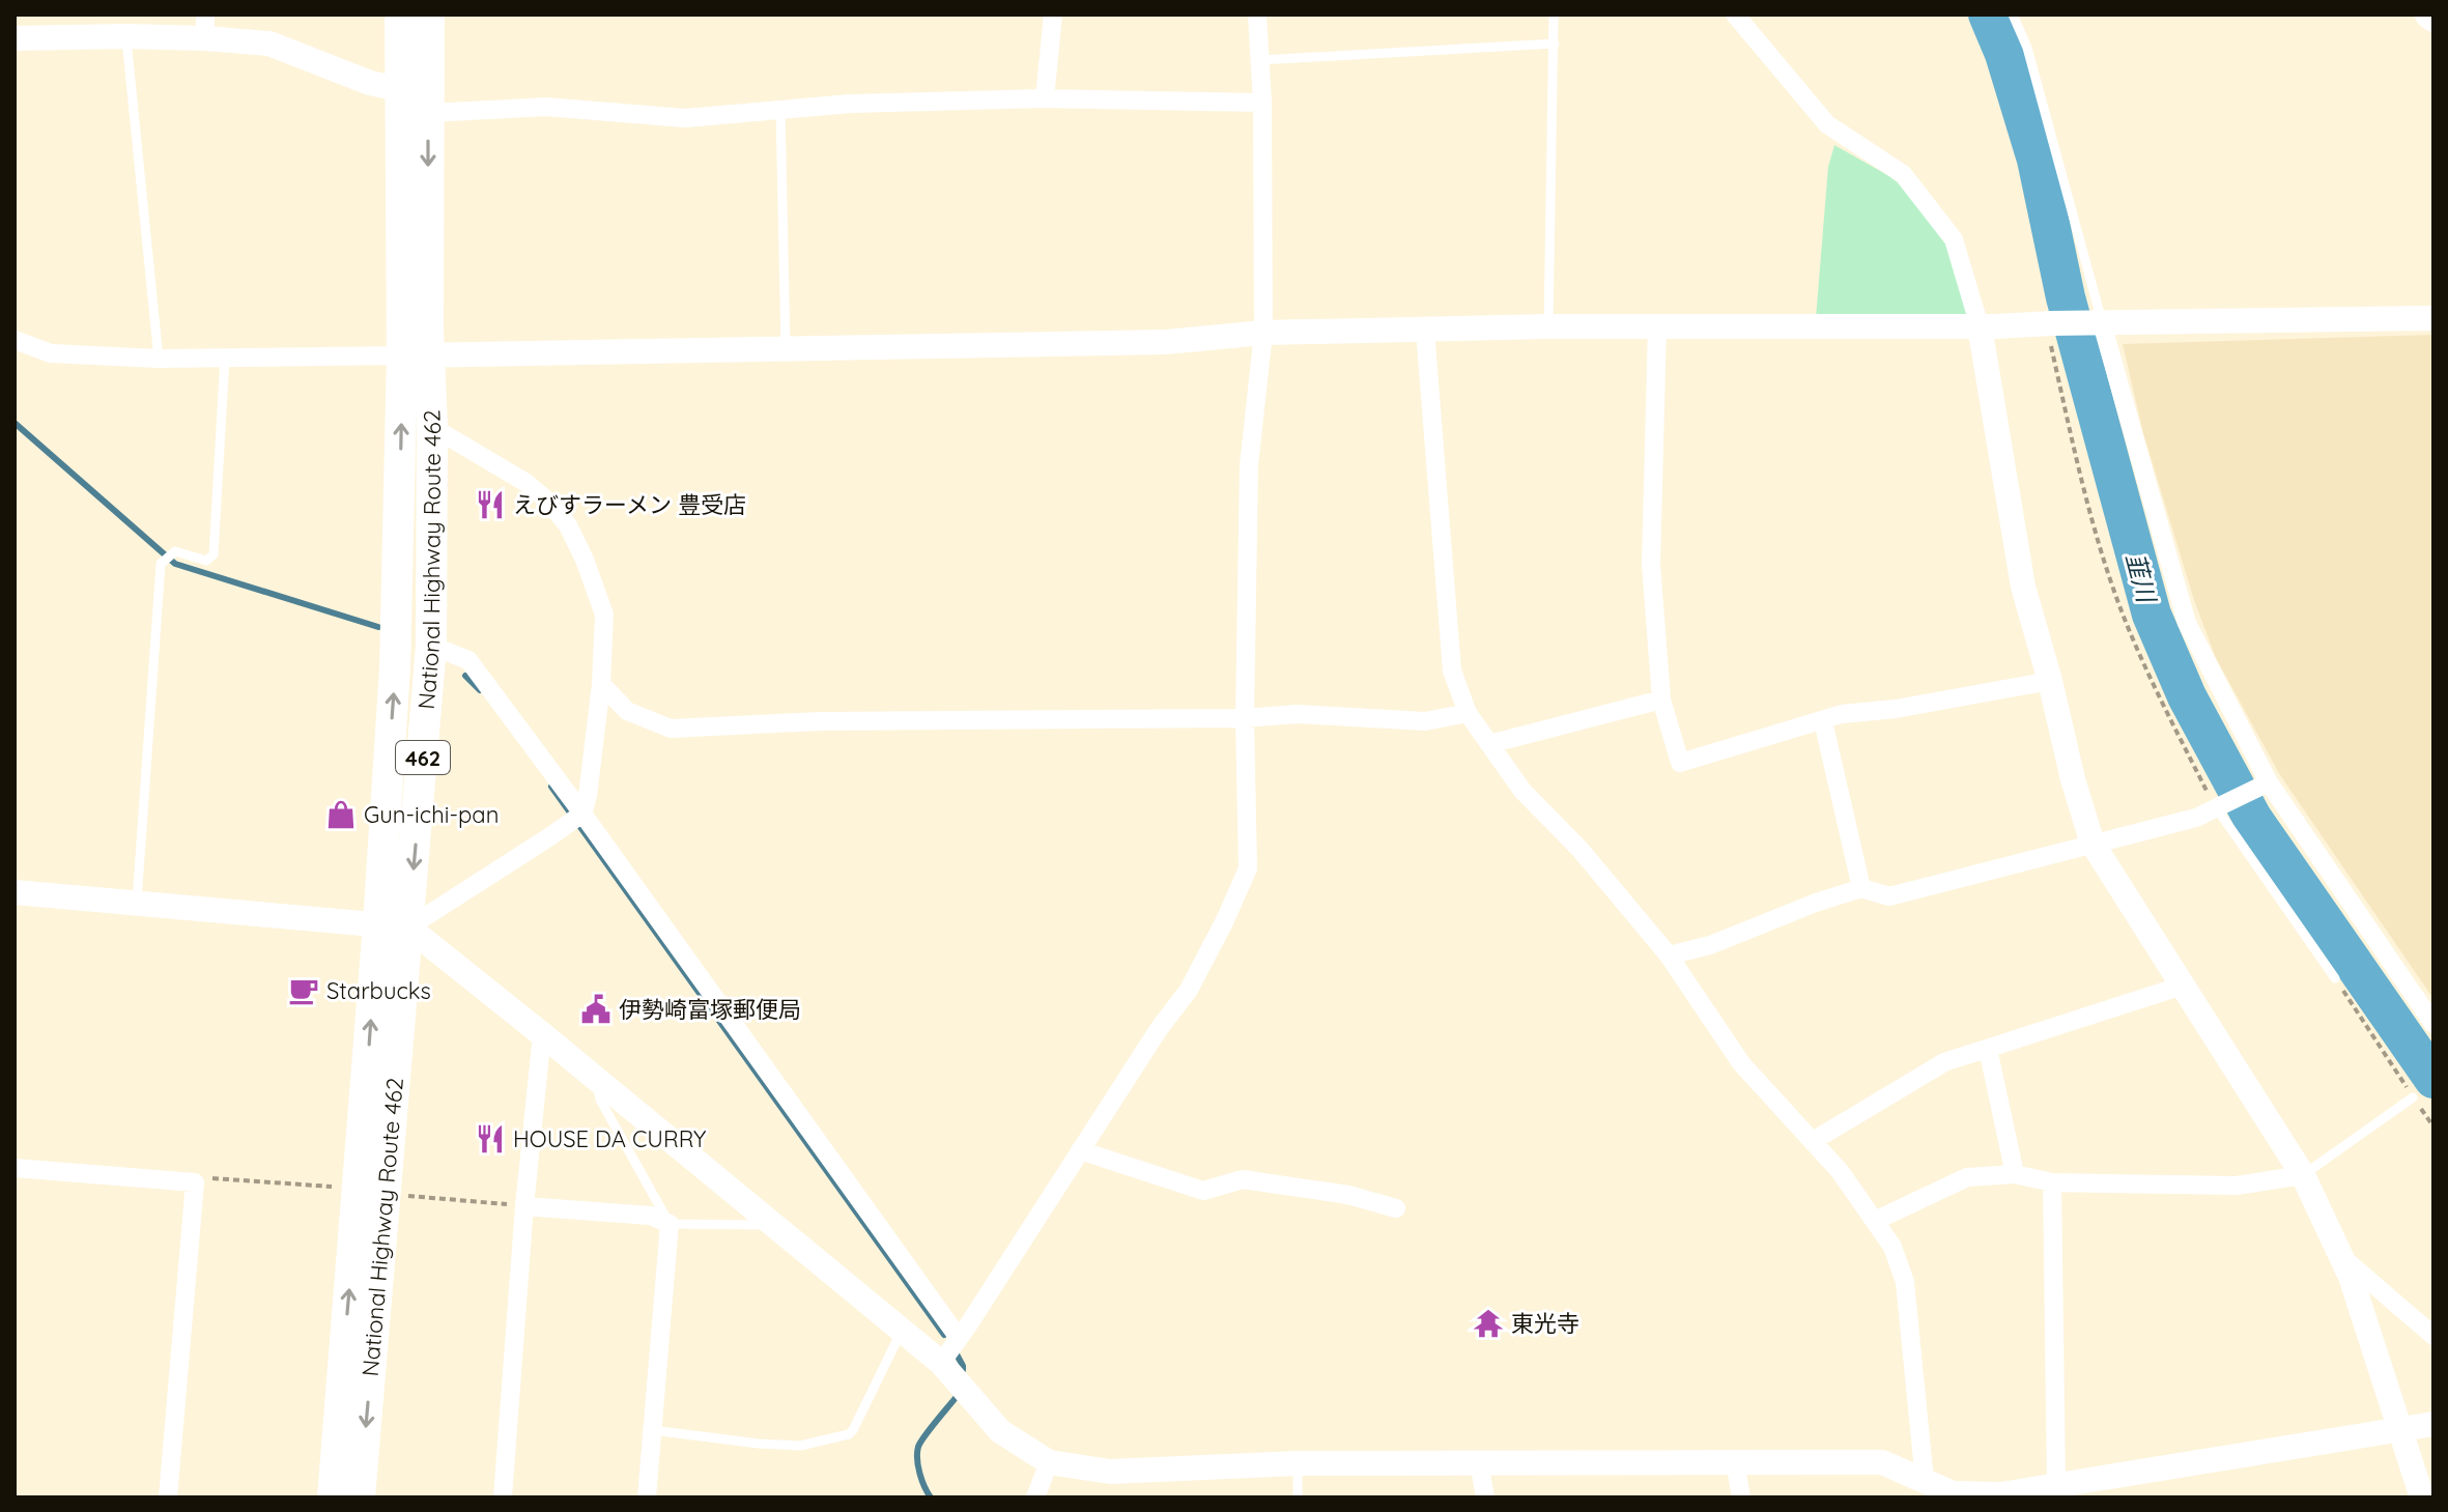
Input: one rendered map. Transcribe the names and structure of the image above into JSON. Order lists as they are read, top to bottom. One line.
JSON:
{"streets":{"highway":["National Highway Route 462","462"]},"water":["韮川"],"places":{"restaurant":["えびすラーメン 豊受店","HOUSE DA CURRY"],"shop":["Gun-ichi-pan"],"cafe":["Starbucks"],"public building":["伊勢崎富塚郵便局"],"temple":["東光寺"]}}
